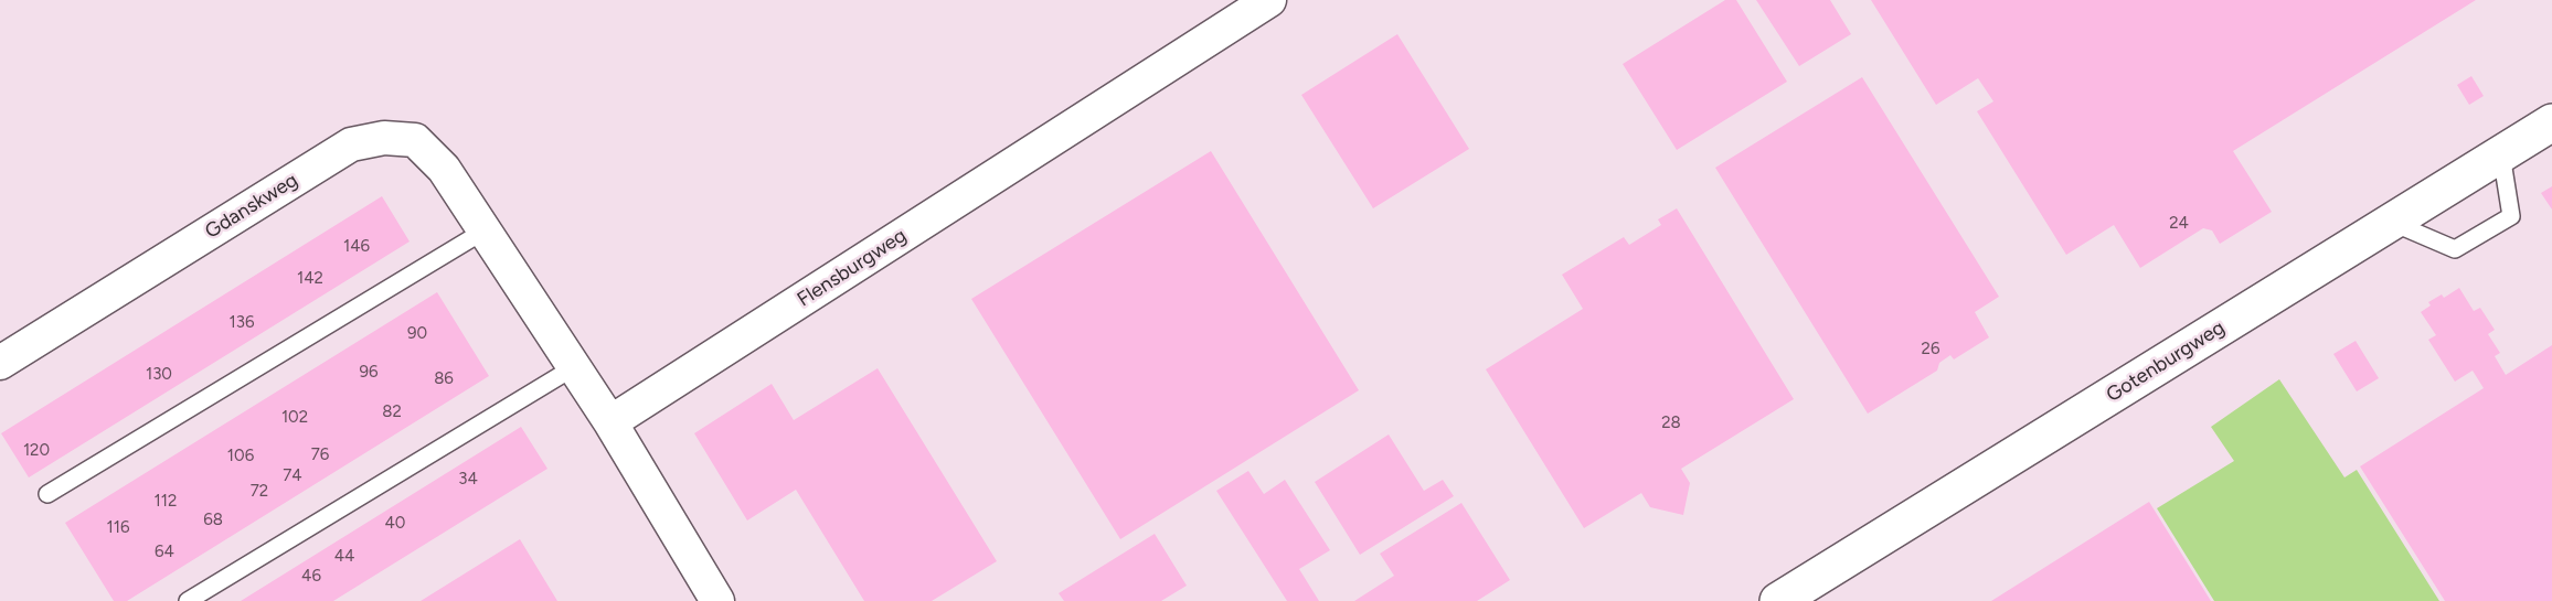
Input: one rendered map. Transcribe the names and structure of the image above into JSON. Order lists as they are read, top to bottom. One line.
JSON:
{"streets":{"street":["Gdanskweg","Flensburgweg","Gotenburgweg"]},"crossings":[["Gdanskweg","Flensburgweg"]],"house_numbers":["24","146","142","136","90","26","96","130","86","82","102","28","120","76","106","74","34","72","112","68","40","116","64","44","46"]}
